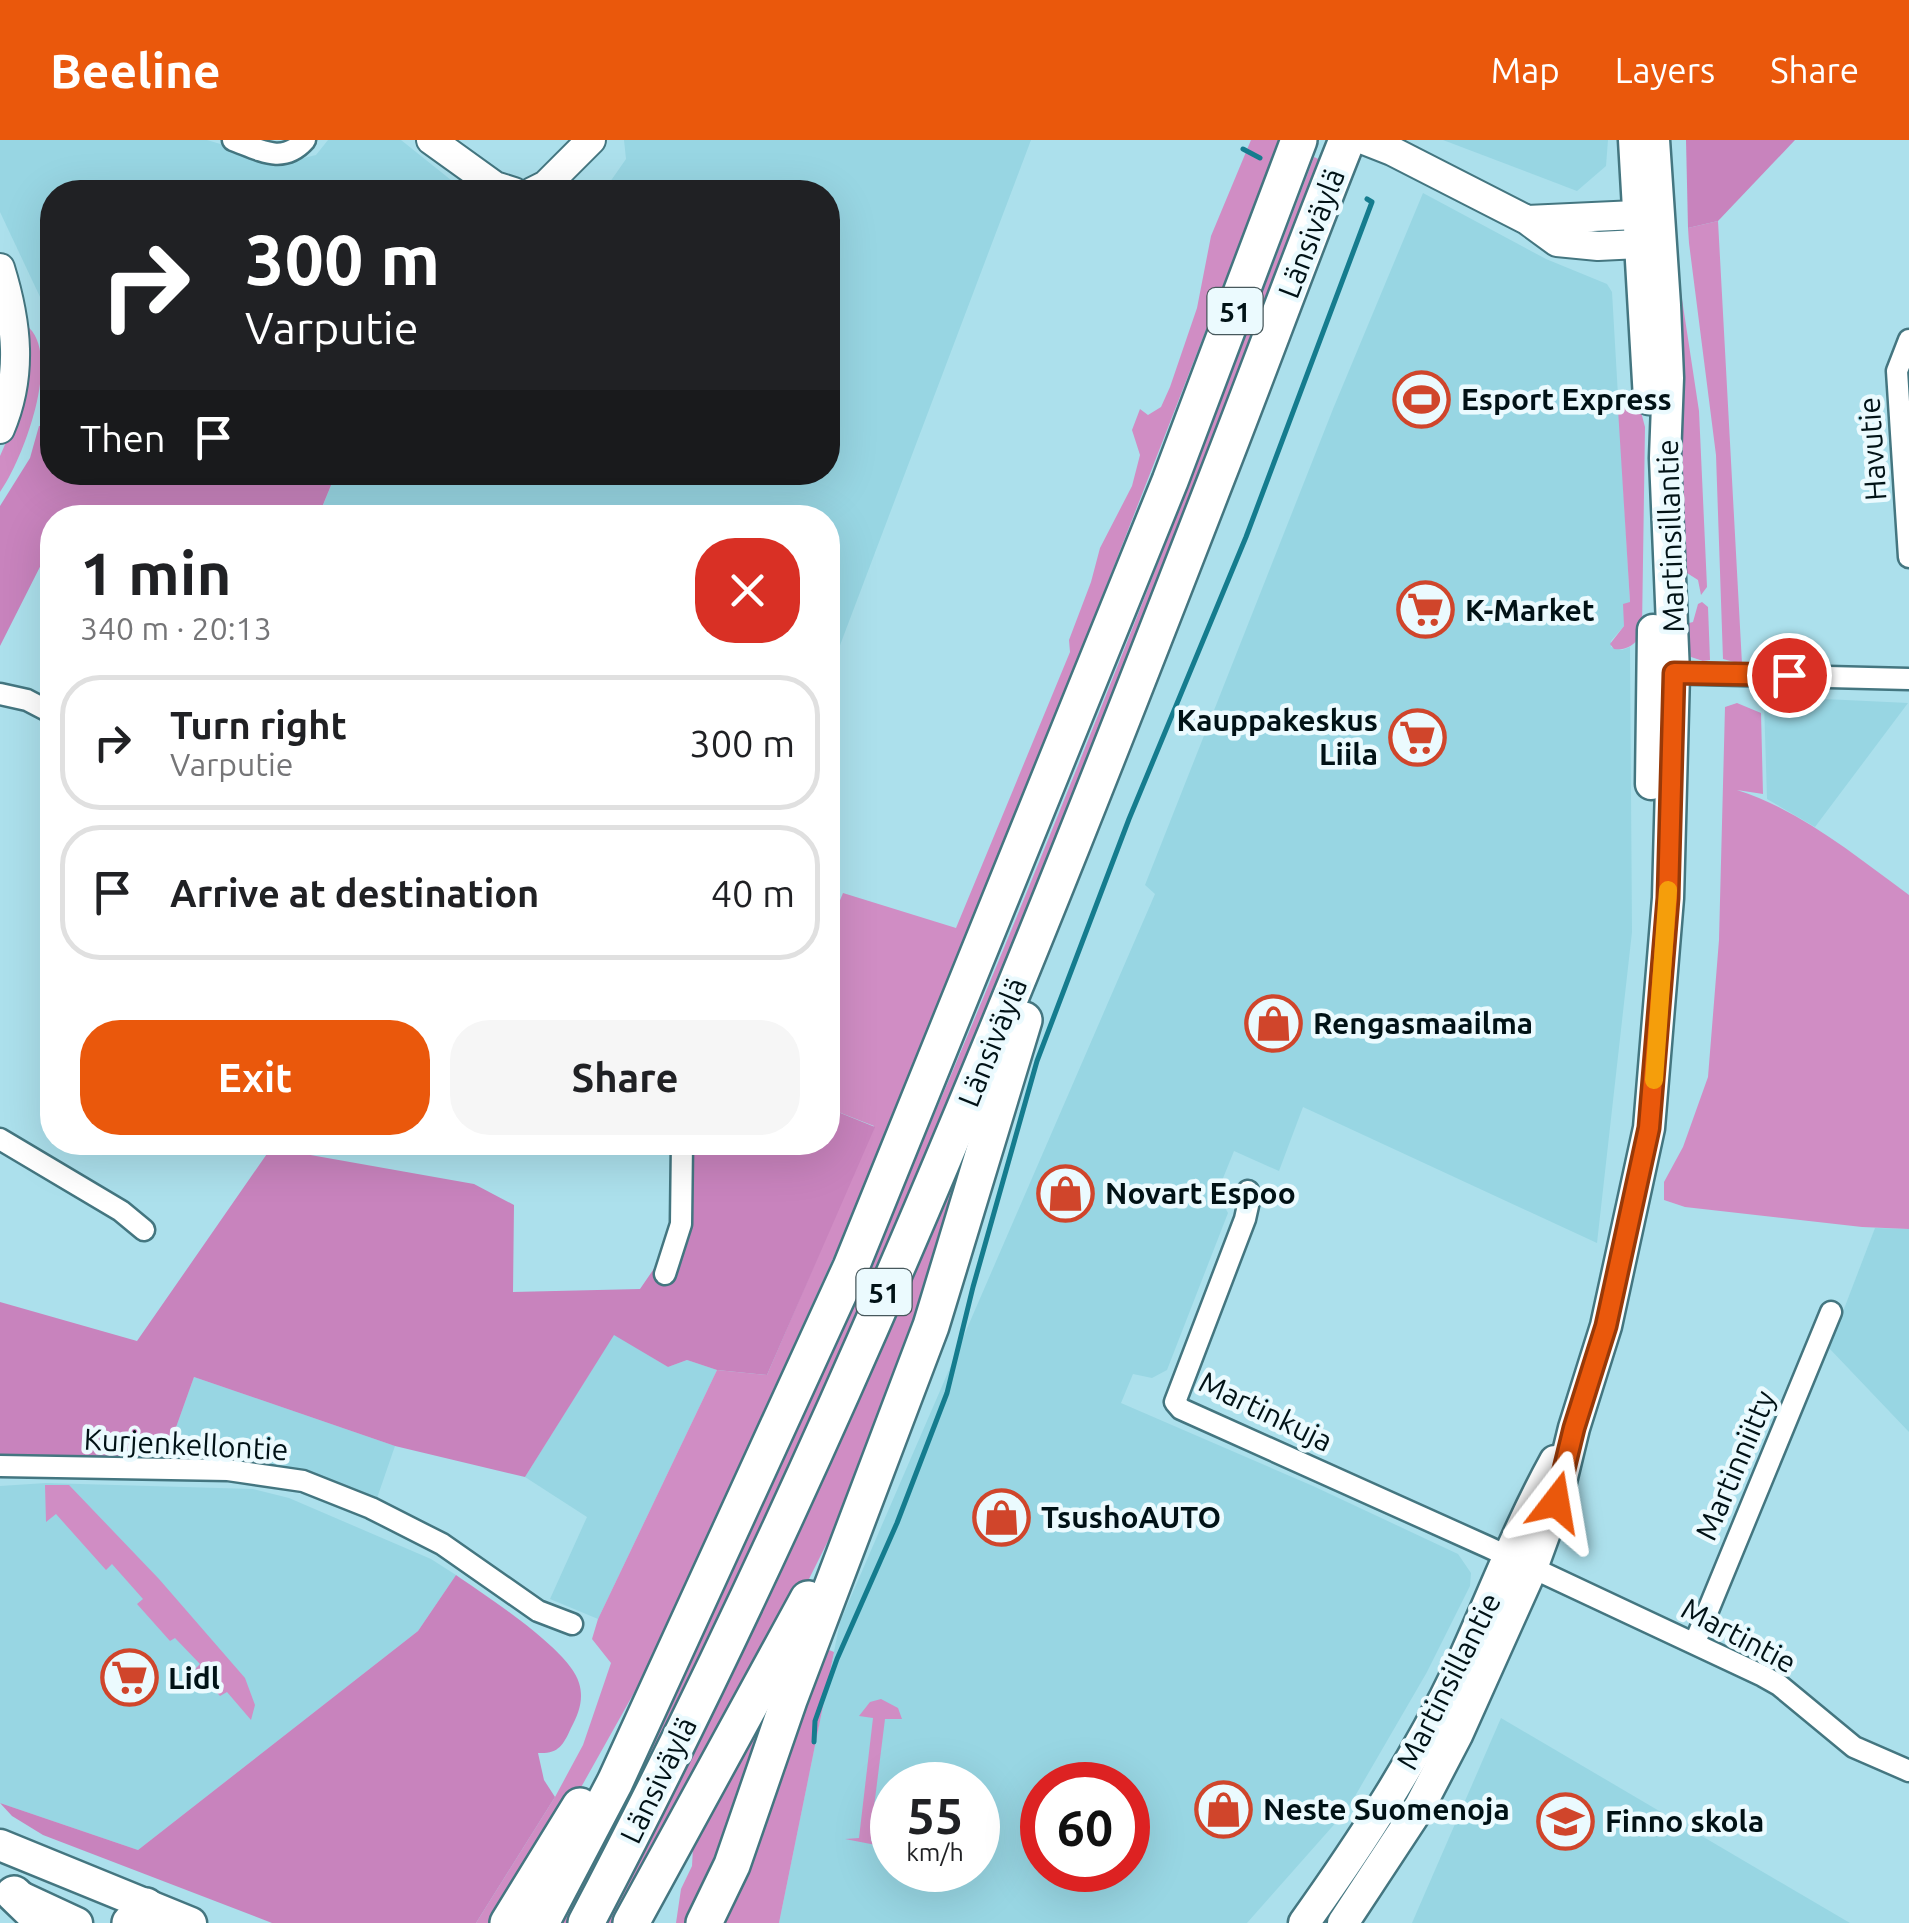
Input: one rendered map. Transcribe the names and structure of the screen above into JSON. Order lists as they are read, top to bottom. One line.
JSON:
{"streets":{"highway":["Länsiväylä","51"],"main road":["Martinsillantie"],"street":["Havutie","Martinkuja","Kurjenkellontie","Martinniitty","Martintie"]},"crossings":[["Martinsillantie","Martinkuja"],["Martinsillantie","Martintie"],["Martinkuja","Martintie"],["Martinniitty","Martintie"]],"places":{"sports":["Esport Express"],"supermarket":["K-Market","Kauppakeskus Liila","Lidl"],"shop":["Rengasmaailma","Novart Espoo","TsushoAUTO","Neste Suomenoja"],"school or university":["Finno skola"]},"page":{"header":"Beeline","nav":["Map","Layers","Share"],"turn":["300 m","Varputie"],"then":"Then","heading":["1 min","340 m · 20:13"],"list":[{"name":"Turn right","note":"Varputie","value":"300 m"},{"name":"Arrive at destination","value":"40 m"}],"buttons":["Exit","Share"],"speed":"55 km/h","limit":"60"}}
